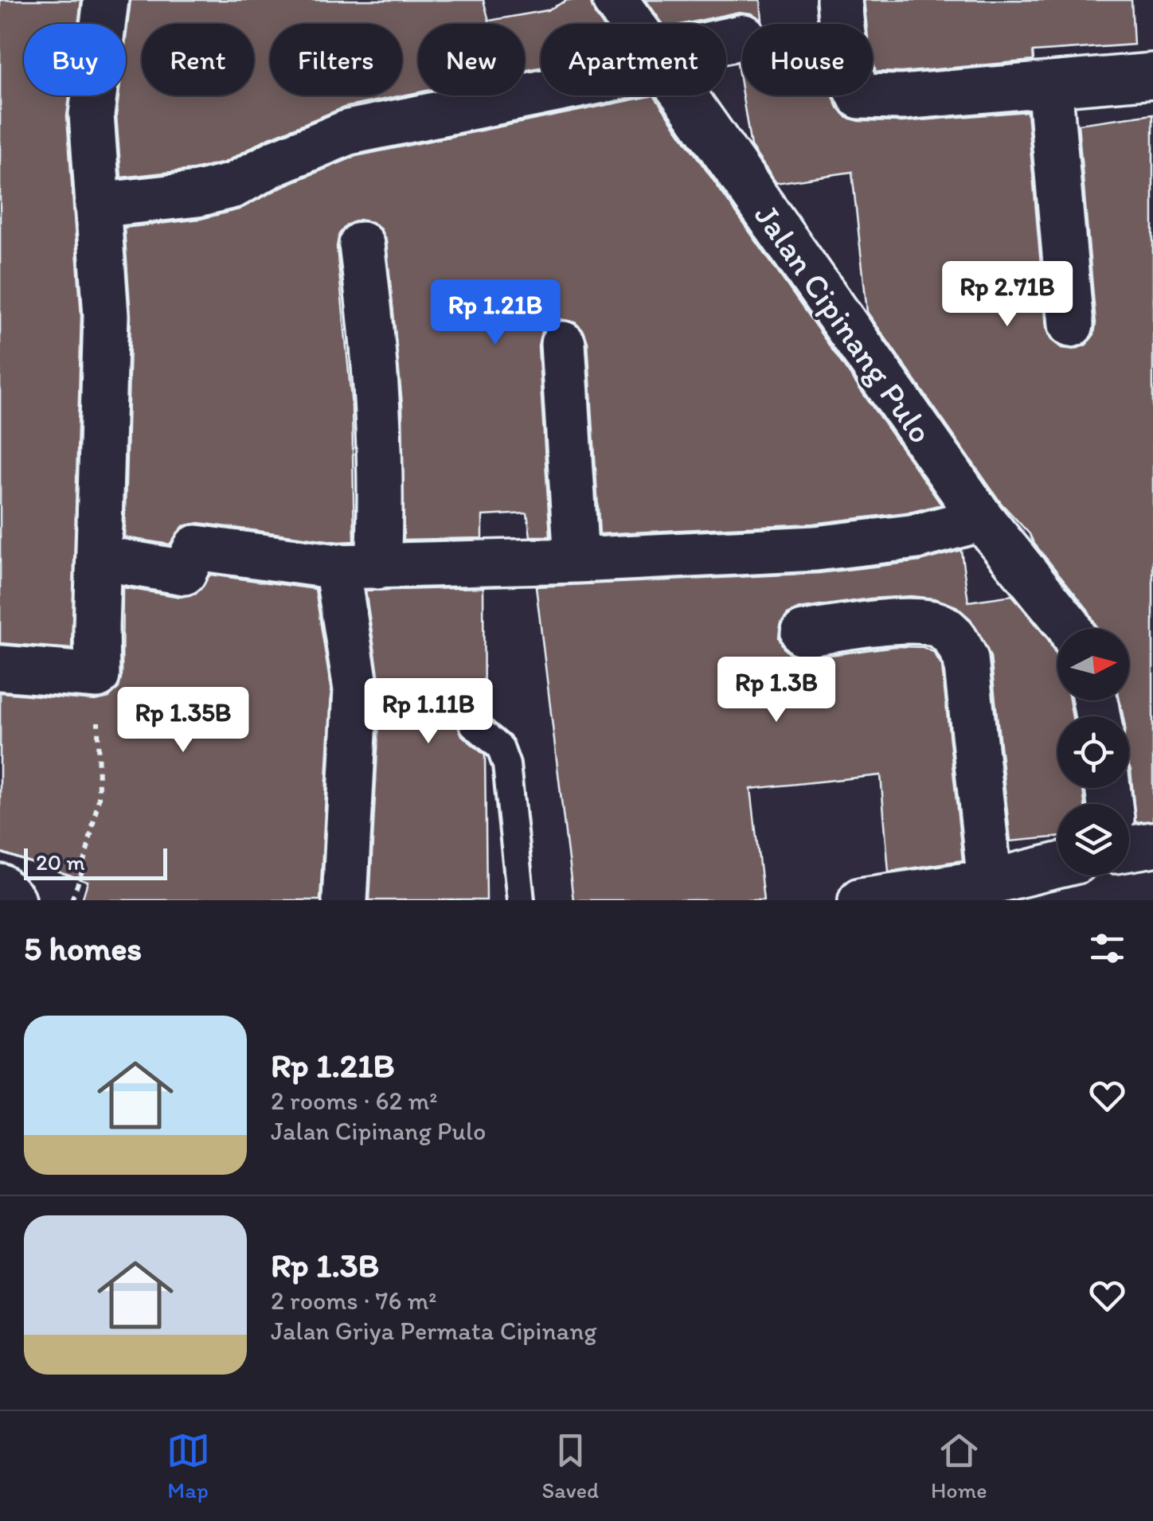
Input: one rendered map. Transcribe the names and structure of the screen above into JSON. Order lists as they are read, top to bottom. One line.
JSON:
{"streets":{"street":["Jalan Cipinang Pulo"]},"scale_bar":"20 m","north":"right","page":{"chip":["Buy","Rent","Filters","New","Apartment","House"],"price":["Rp 2.71B","Rp 1.21B","Rp 1.3B","Rp 1.11B","Rp 1.35B"],"scale":"20 m","heading":"5 homes","list":[{"name":"Rp 1.21B","note":"2 rooms · 62 m² · Jalan Cipinang Pulo"},{"name":"Rp 1.3B","note":"2 rooms · 76 m² · Jalan Griya Permata Cipinang"}],"tabs":["Map","Saved","Home"]}}
